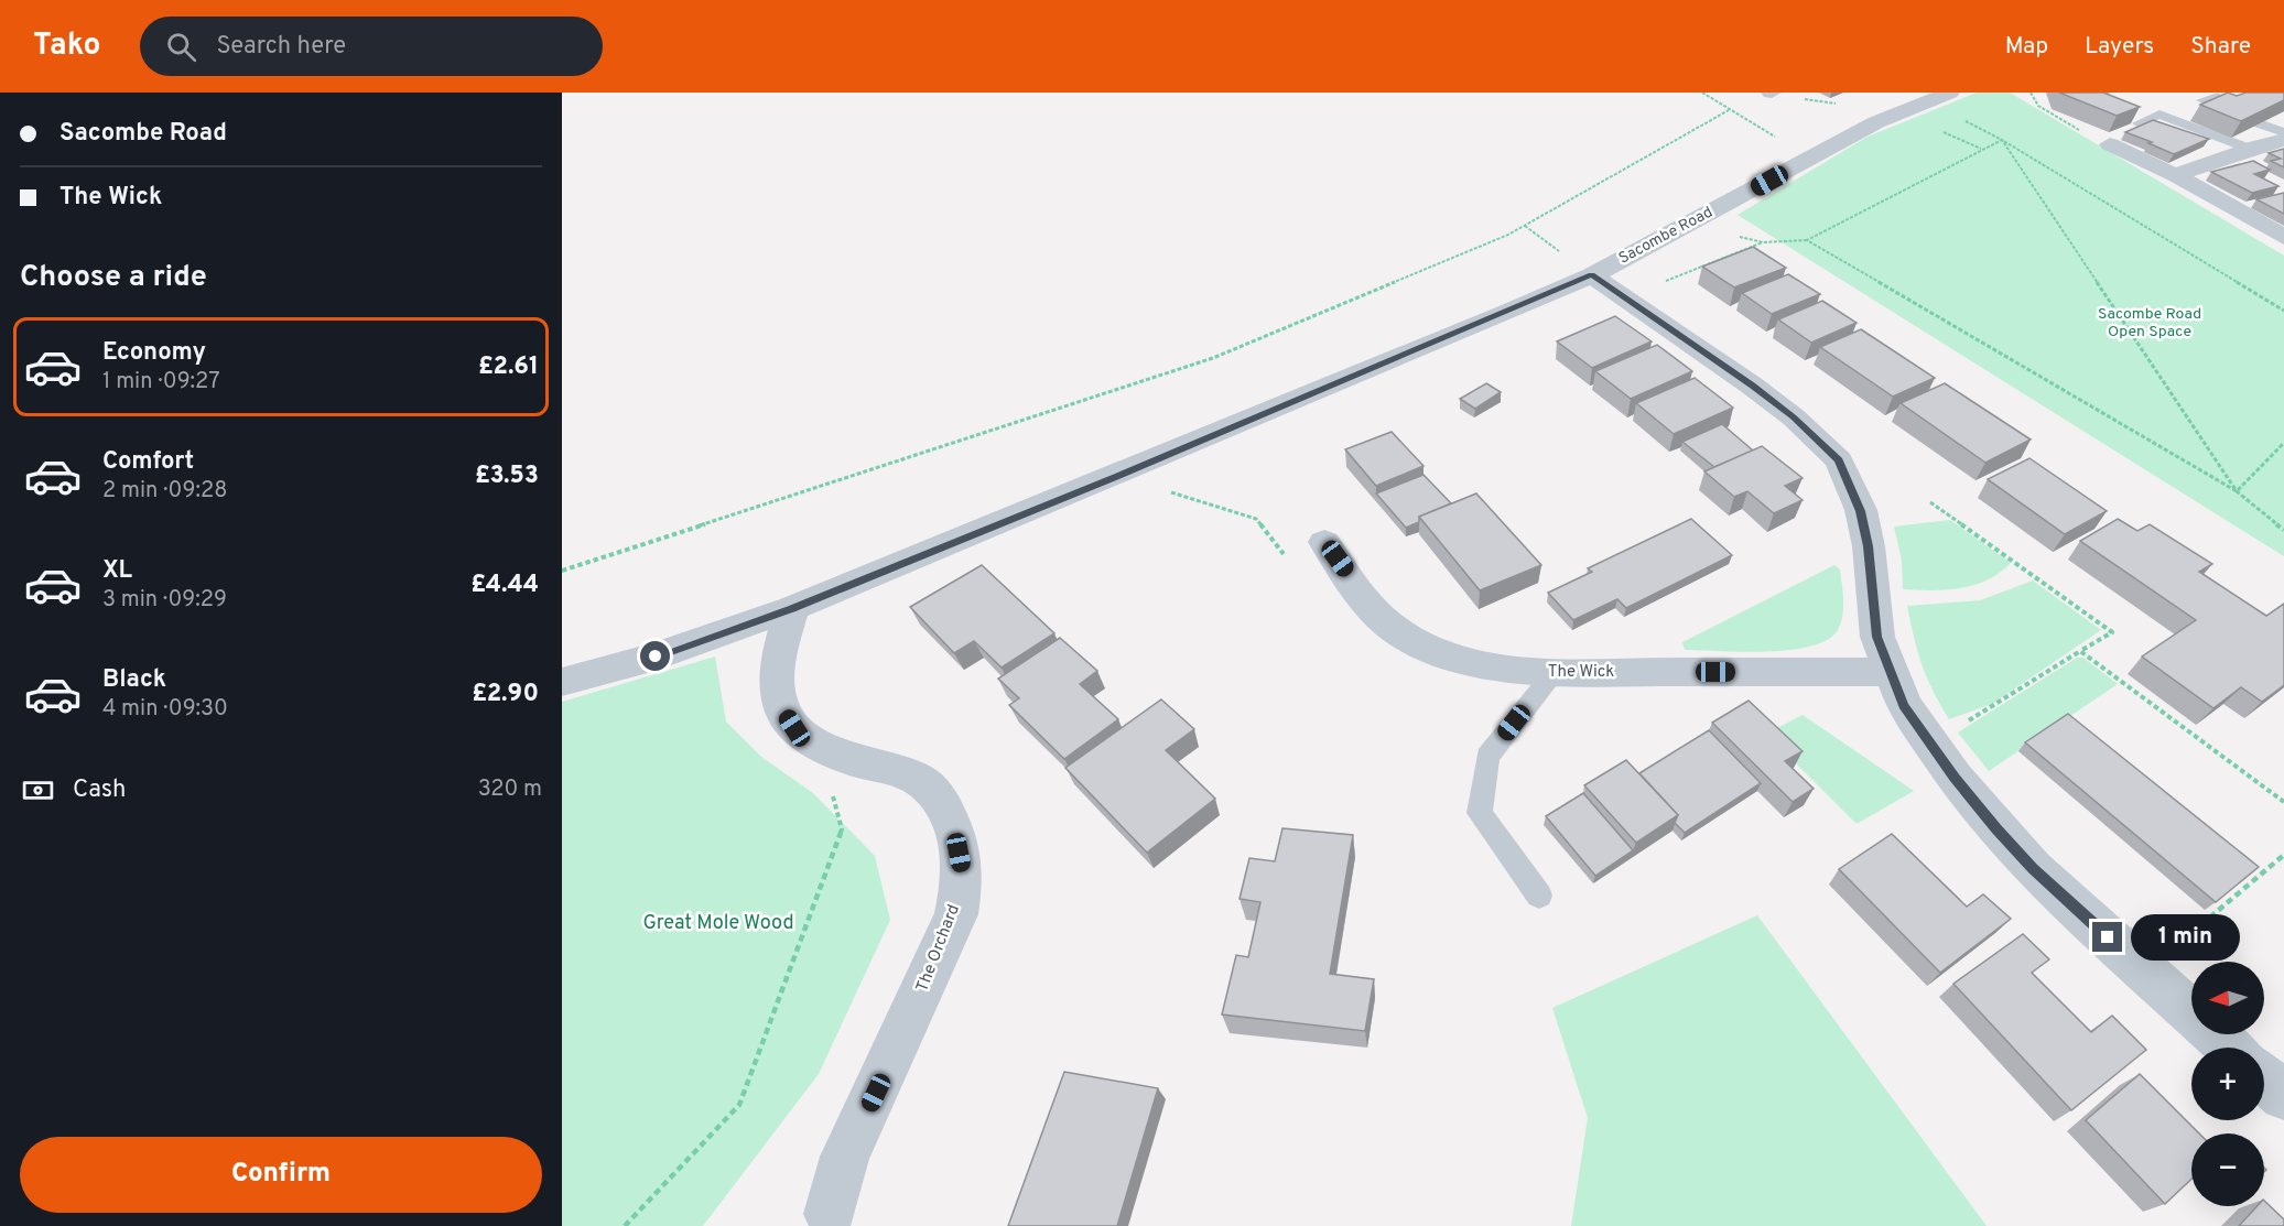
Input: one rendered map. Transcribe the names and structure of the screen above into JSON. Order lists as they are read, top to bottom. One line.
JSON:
{"streets":{"street":["Sacombe Road","The Wick","The Orchard"]},"crossings":[["Sacombe Road","The Orchard"]],"parks":["Sacombe Road Open Space","Great Mole Wood"],"north":"left","page":{"header":"Tako","search":"Search here","nav":["Map","Layers","Share"],"banner":["Sacombe Road","The Wick"],"heading":"Choose a ride","list":[{"name":"Economy","note":"1 min · 09:27","value":"£2.61"},{"name":"Comfort","note":"2 min · 09:28","value":"£3.53"},{"name":"XL","note":"3 min · 09:29","value":"£4.44"},{"name":"Black","note":"4 min · 09:30","value":"£2.90"}],"pay":["Cash","320 m"],"bubble":"1 min","map_buttons":["+","−"],"buttons":"Confirm"}}
